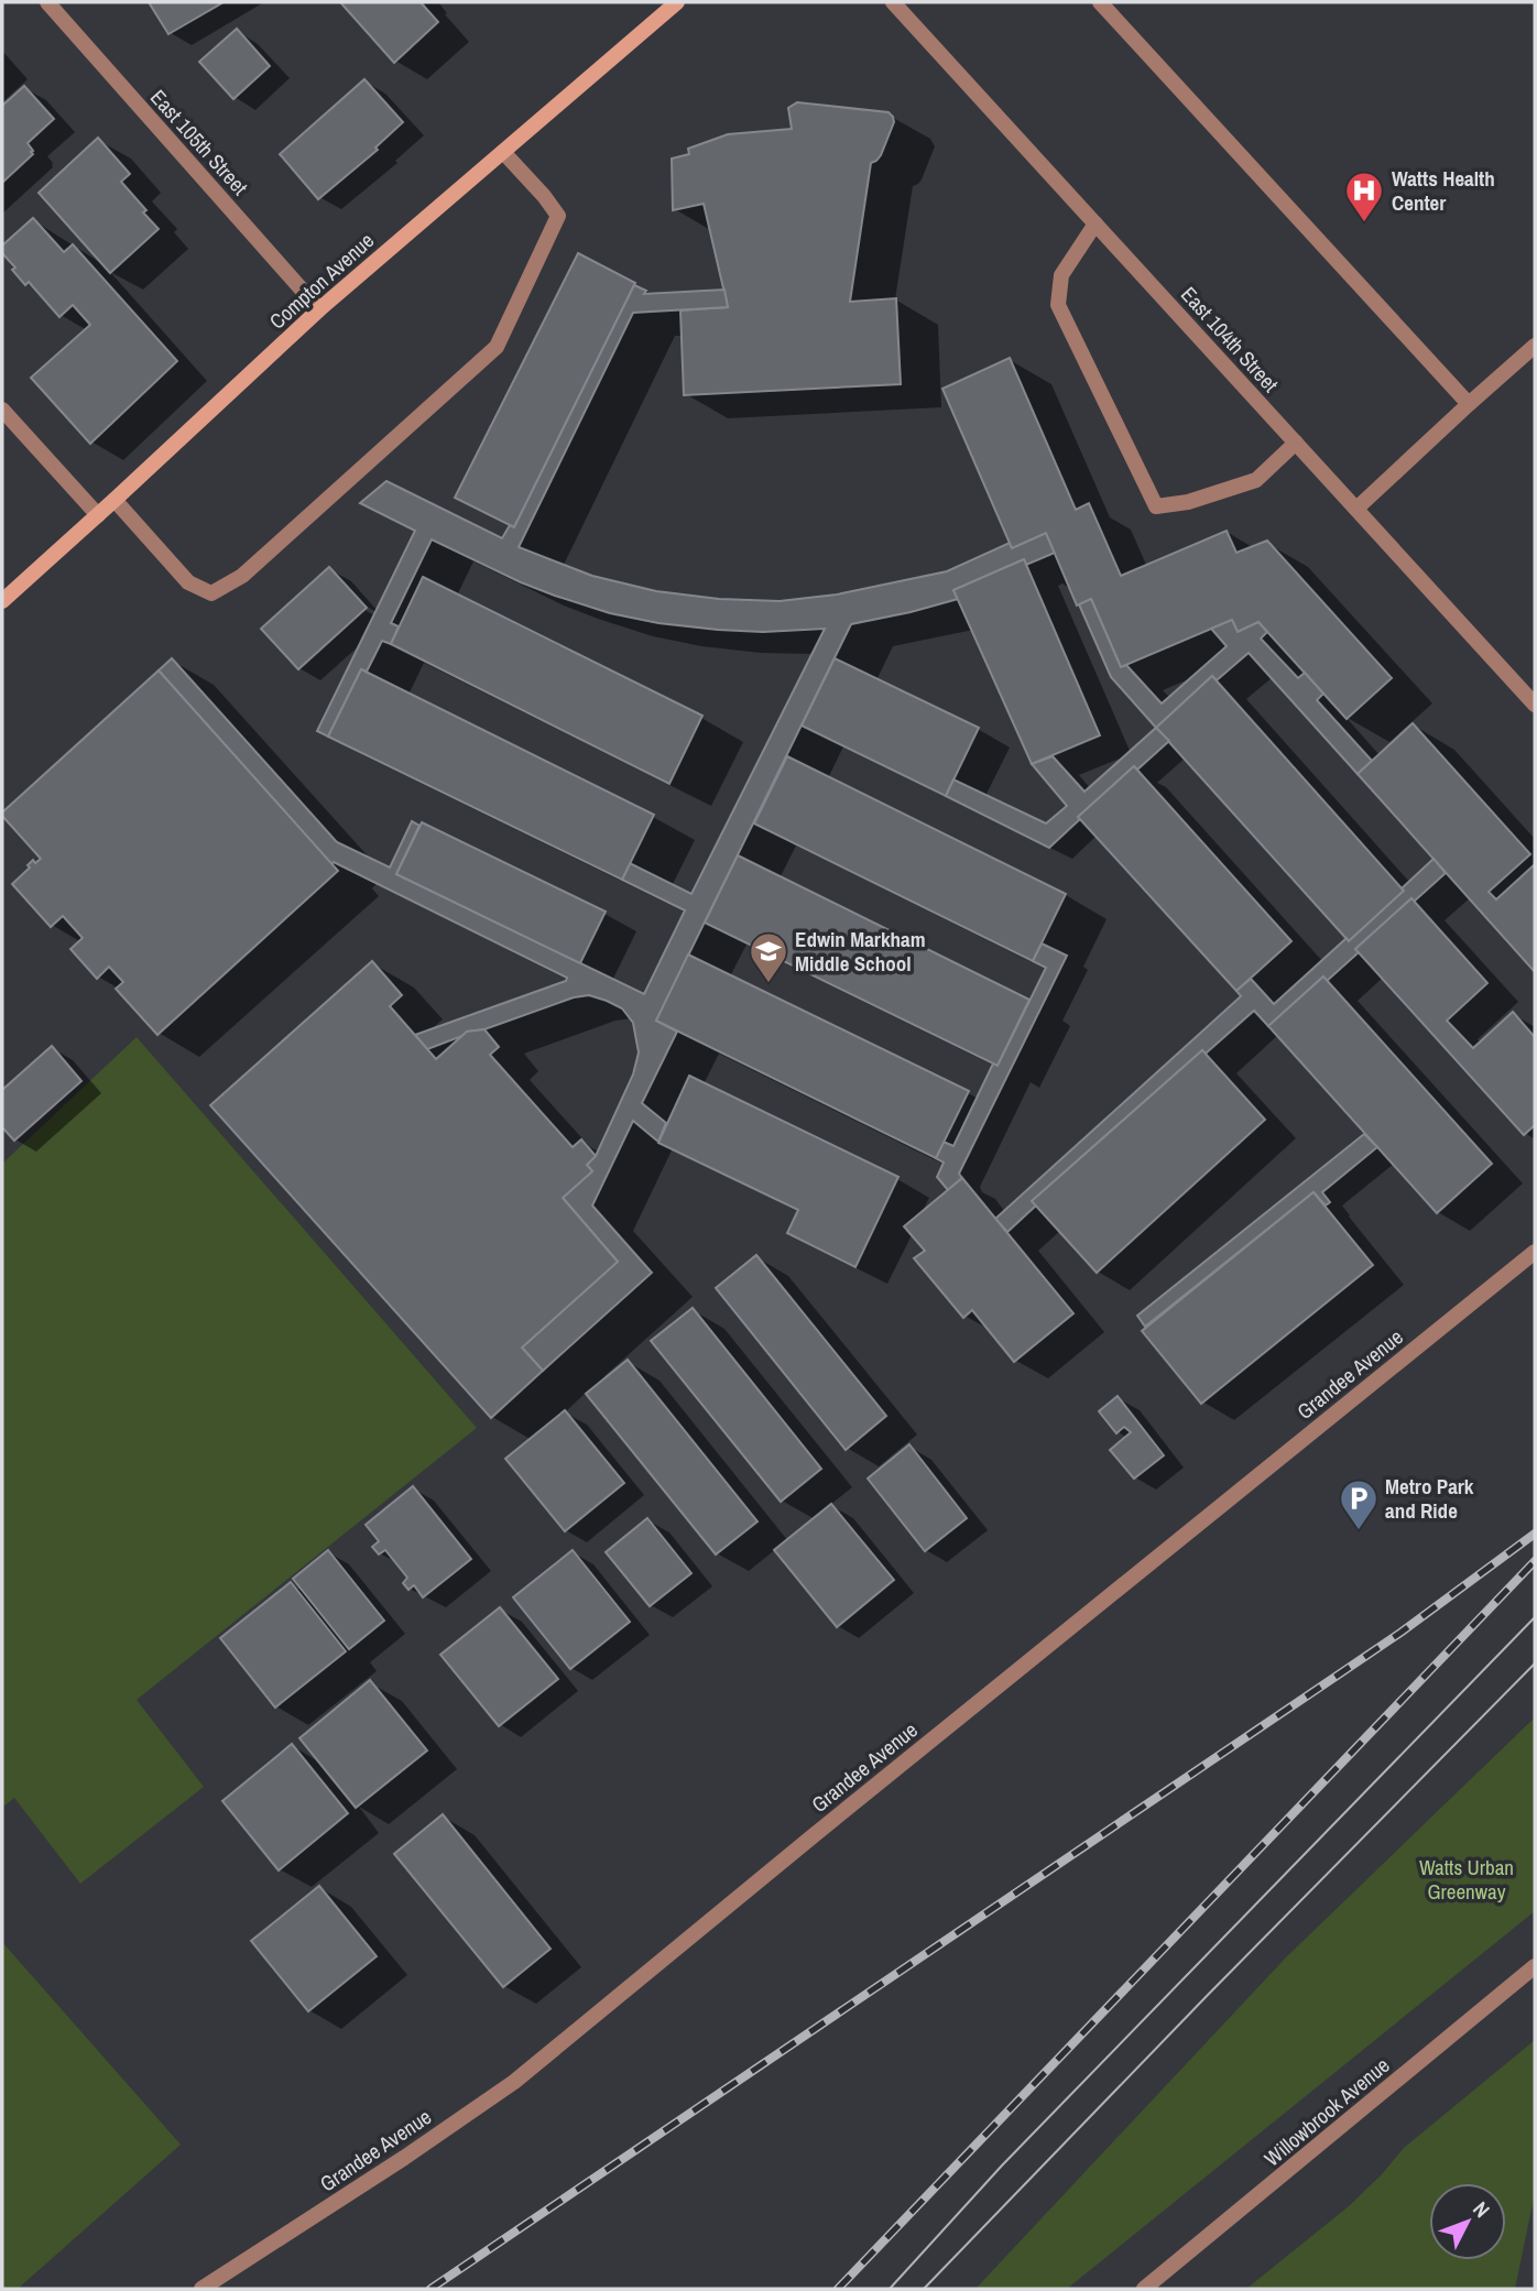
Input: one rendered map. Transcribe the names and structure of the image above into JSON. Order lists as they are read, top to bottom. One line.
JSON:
{"streets":{"main road":["Compton Avenue"],"street":["East 105th Street","East 104th Street","Grandee Avenue","Willowbrook Avenue"]},"crossings":[["East 105th Street","Compton Avenue"]],"parks":["Watts Urban Greenway"],"places":{"hospital":["Watts Health Center"],"school or university":["Edwin Markham Middle School"],"parking":["Metro Park and Ride"]},"north":"top right"}
